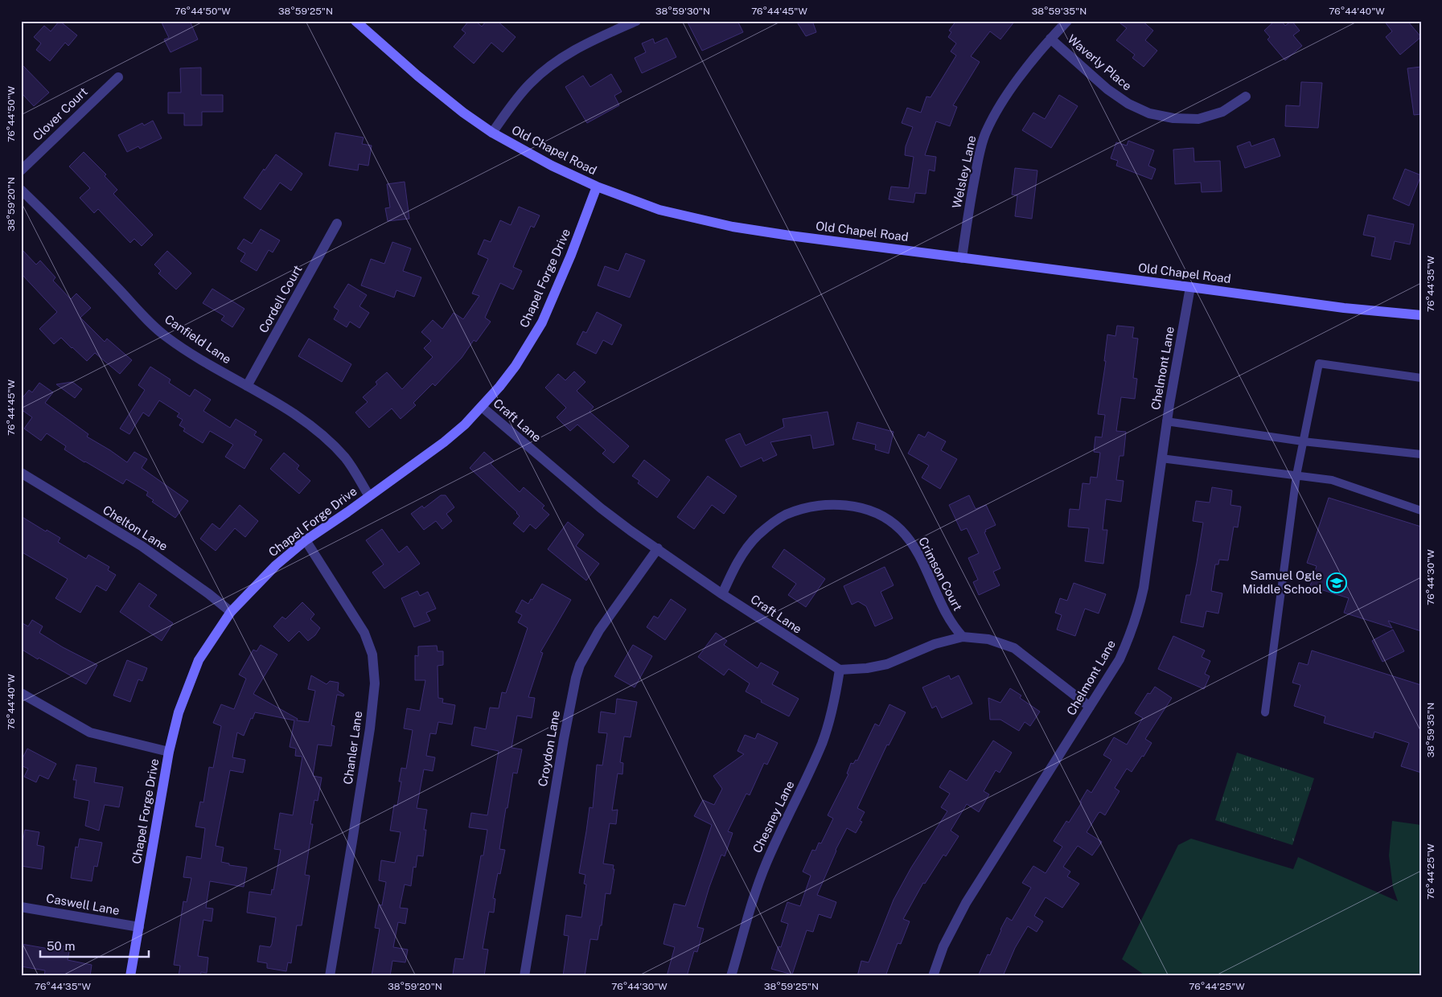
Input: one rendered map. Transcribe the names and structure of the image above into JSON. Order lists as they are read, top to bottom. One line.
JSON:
{"streets":{"street":["Waverly Place","Clover Court","Old Chapel Road","Welsley Lane","Chapel Forge Drive","Cordell Court","Canfield Lane","Chelmont Lane","Craft Lane","Chelton Lane","Crimson Court","Chanler Lane","Croydon Lane","Chesney Lane","Caswell Lane"]},"crossings":[["Waverly Place","Welsley Lane"],["Old Chapel Road","Welsley Lane"],["Old Chapel Road","Chapel Forge Drive"],["Old Chapel Road","Chelmont Lane"],["Chapel Forge Drive","Canfield Lane"],["Chapel Forge Drive","Craft Lane"],["Chapel Forge Drive","Chelton Lane"],["Chapel Forge Drive","Chanler Lane"],["Chapel Forge Drive","Caswell Lane"],["Cordell Court","Canfield Lane"],["Craft Lane","Crimson Court"],["Craft Lane","Croydon Lane"],["Craft Lane","Chesney Lane"]],"places":{"school or university":["Samuel Ogle Middle School"]},"scale_bar":"50 m","coordinates":["76°44'50\"W","38°59'25\"N","38°59'30\"N","76°44'45\"W","38°59'35\"N","76°44'40\"W","38°59'20\"N","76°44'35\"W","76°44'30\"W","76°44'25\"W"]}
